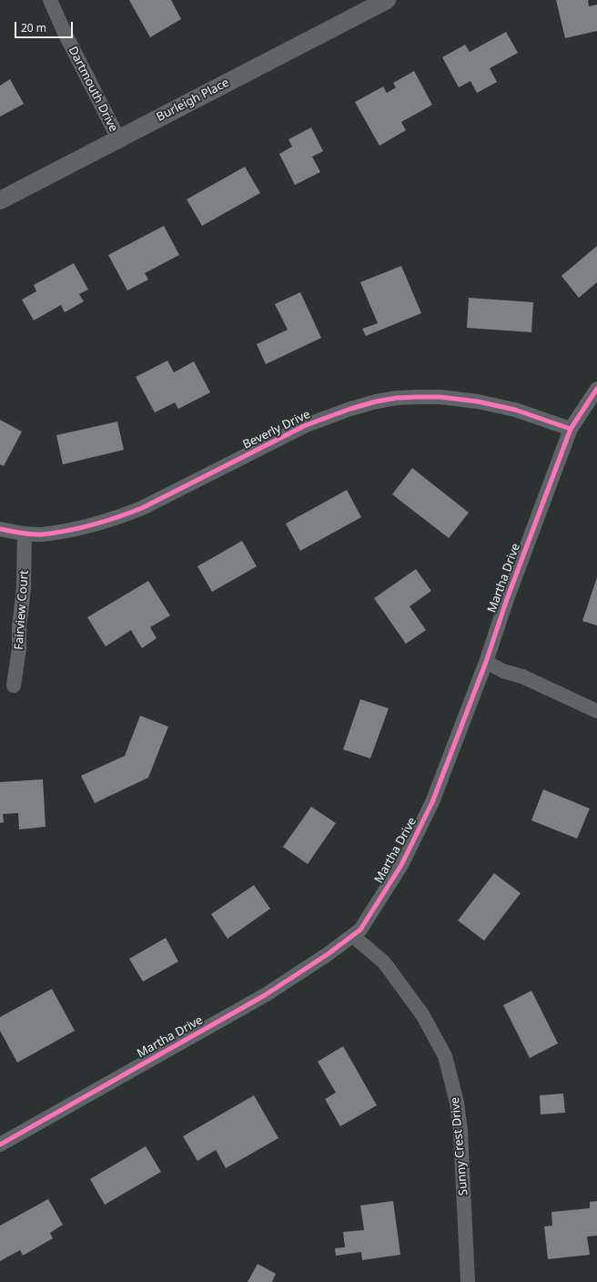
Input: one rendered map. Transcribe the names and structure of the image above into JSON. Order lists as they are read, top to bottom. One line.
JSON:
{"streets":{"street":["Dartmouth Drive","Burleigh Place","Beverly Drive","Martha Drive","Fairview Court","Sunny Crest Drive"]},"crossings":[["Dartmouth Drive","Burleigh Place"],["Beverly Drive","Martha Drive"],["Beverly Drive","Fairview Court"],["Martha Drive","Sunny Crest Drive"]],"scale_bar":"20 m"}
